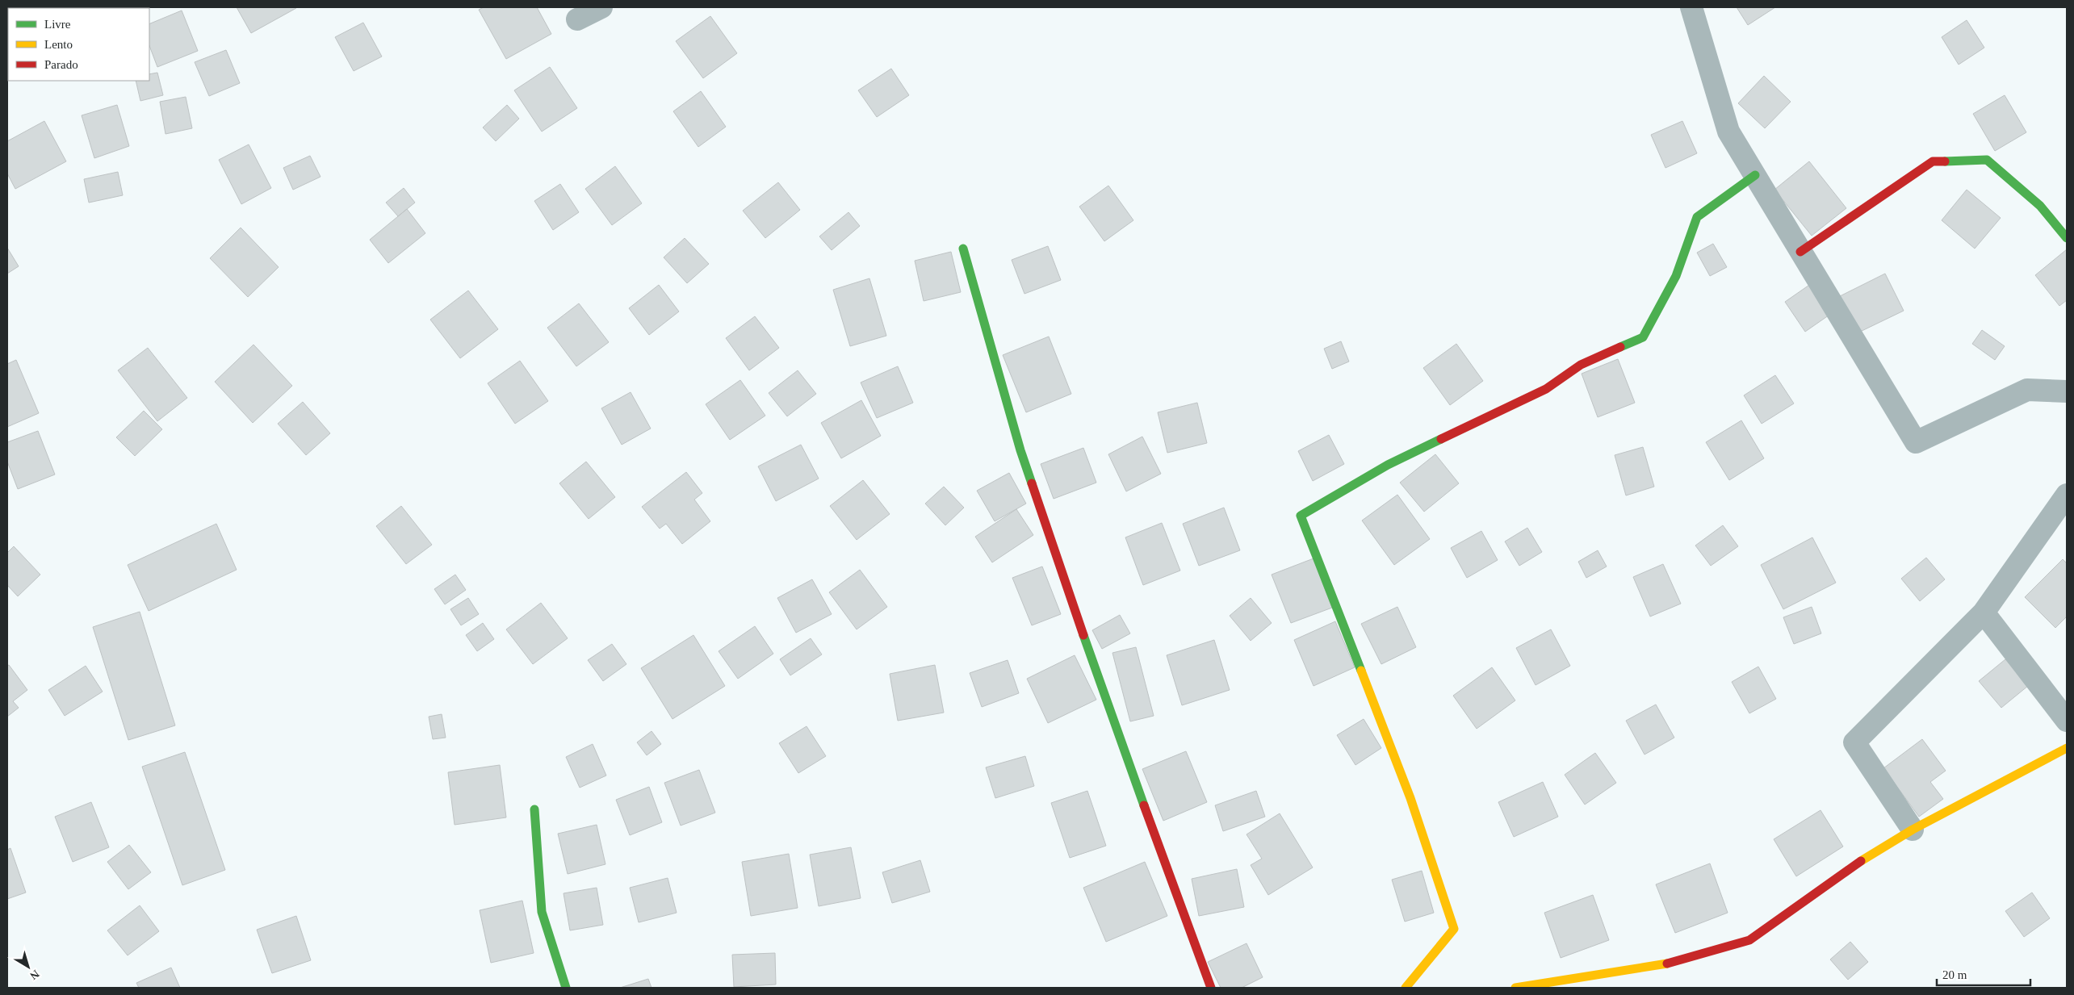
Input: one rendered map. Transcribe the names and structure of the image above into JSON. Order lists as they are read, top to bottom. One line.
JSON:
{"legend":["Livre","Lento","Parado"],"scale_bar":"20 m","north":"bottom right"}
